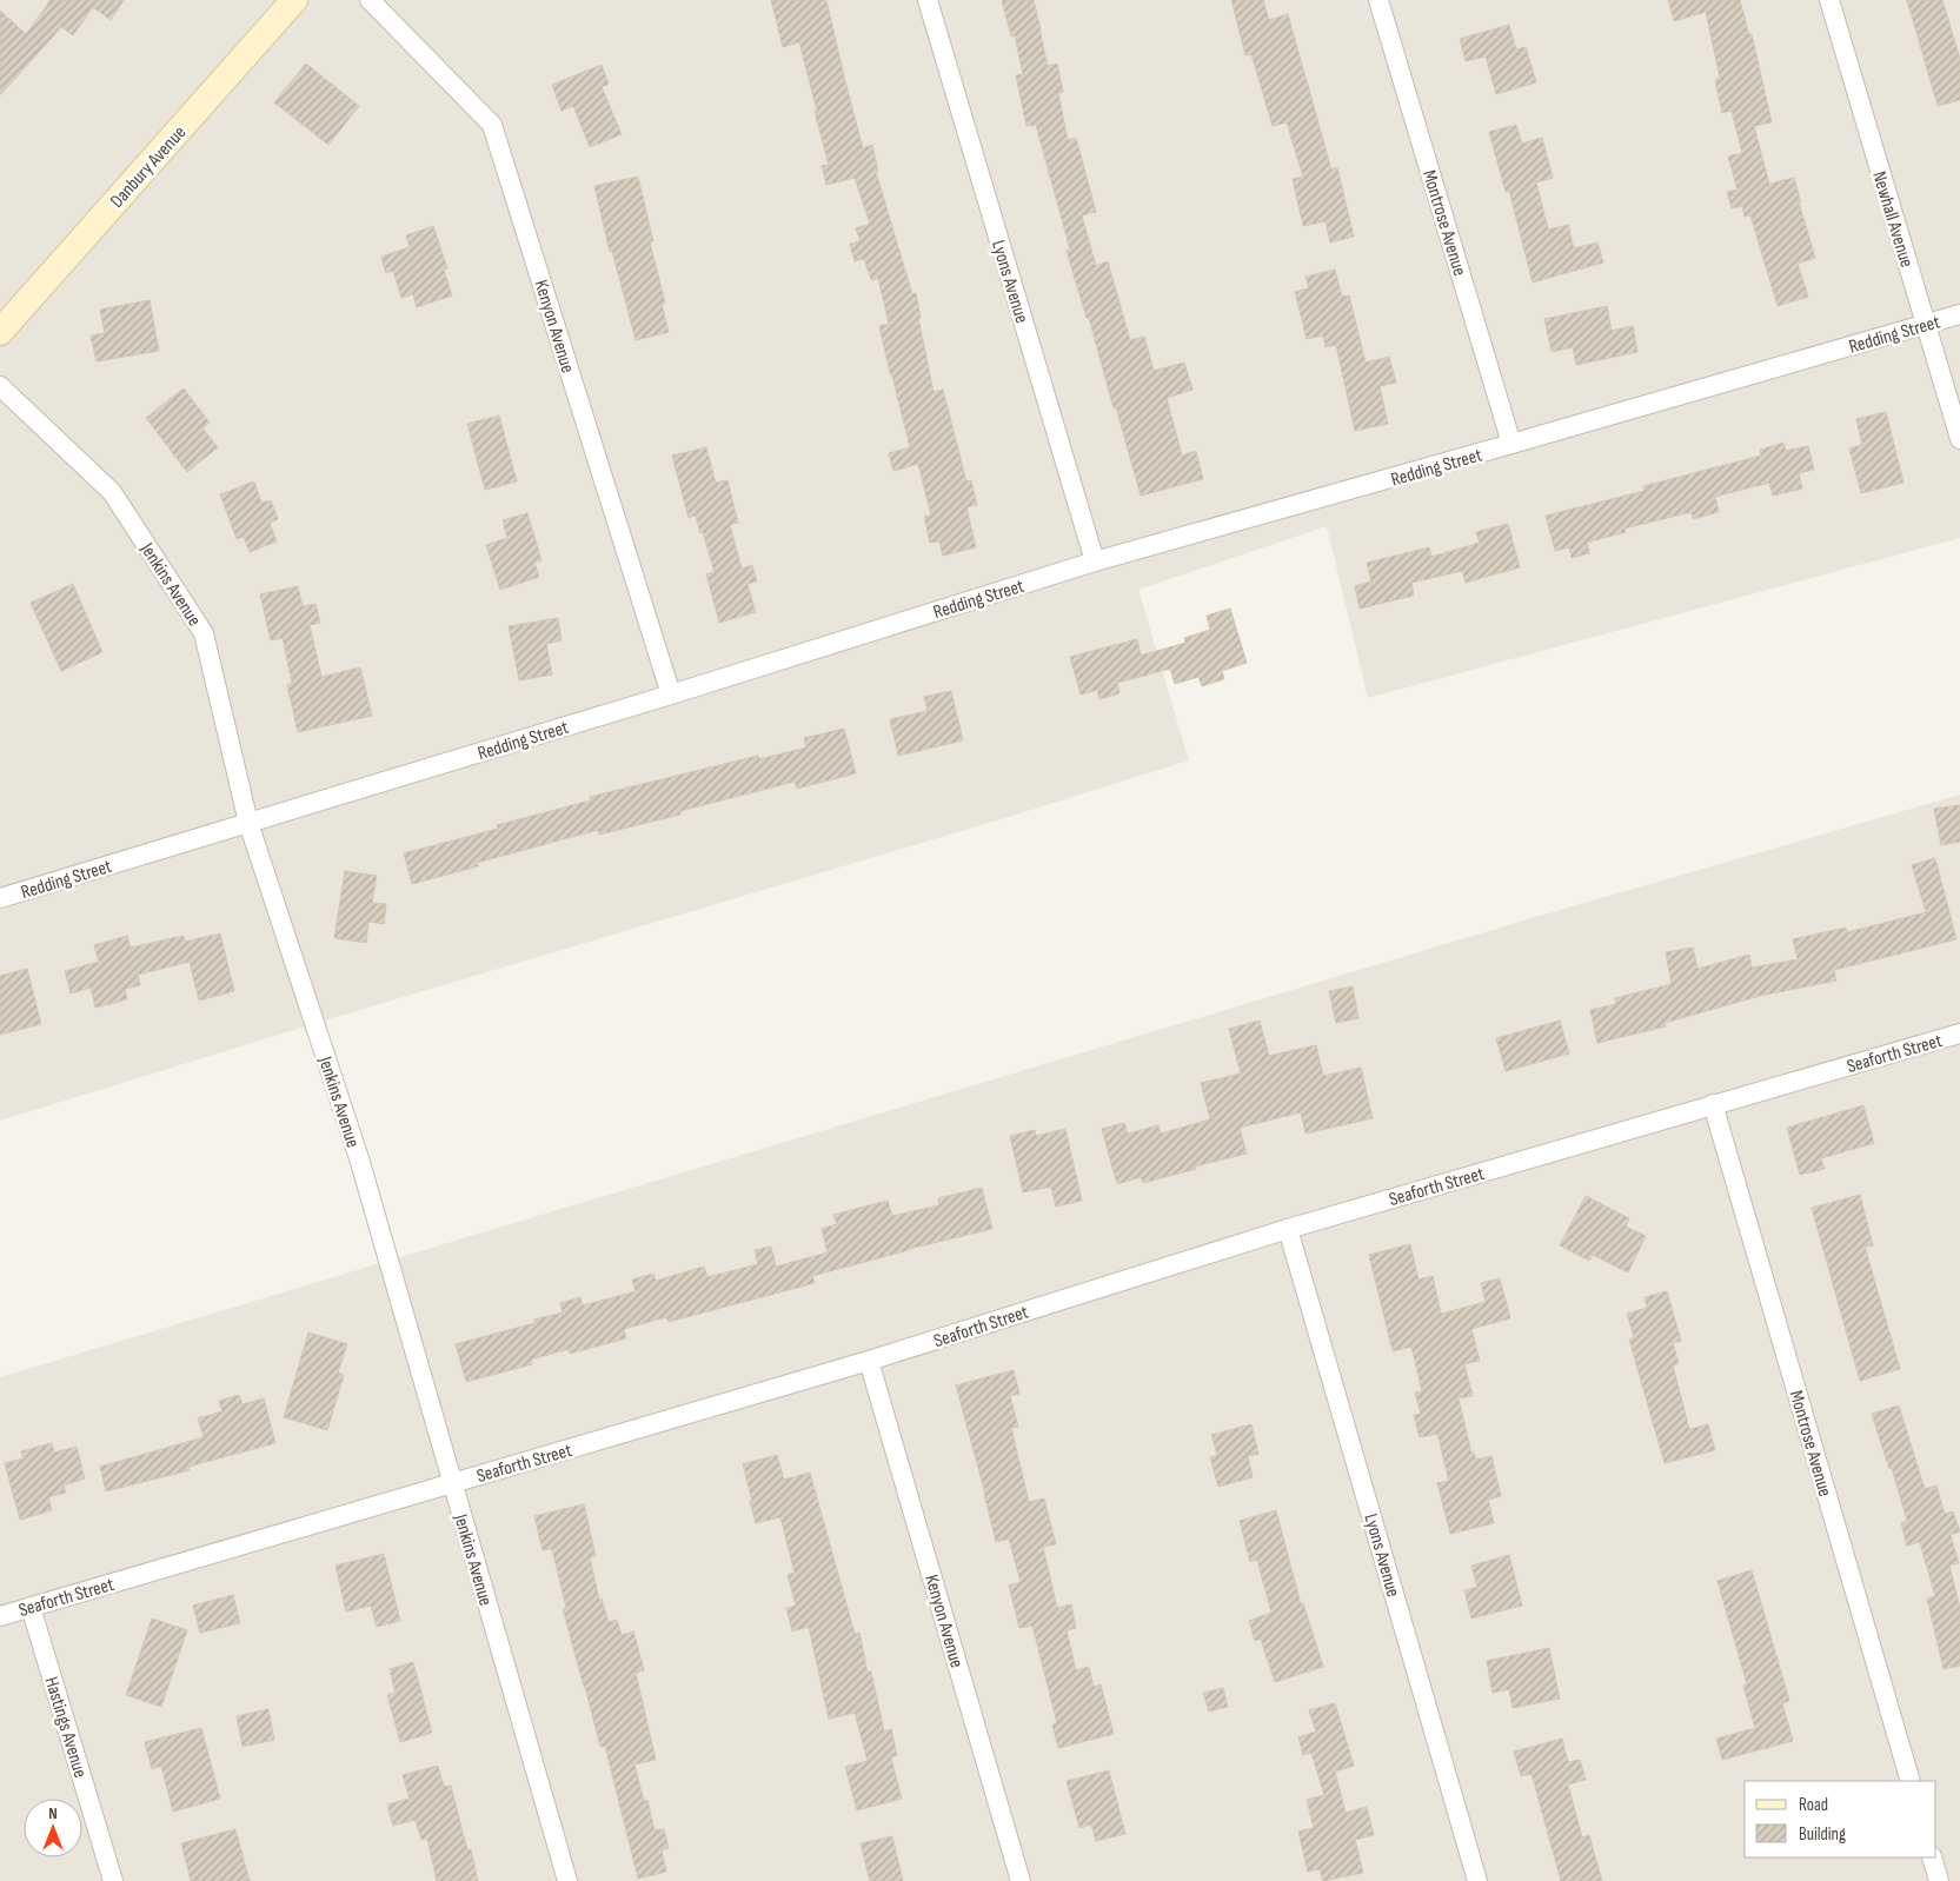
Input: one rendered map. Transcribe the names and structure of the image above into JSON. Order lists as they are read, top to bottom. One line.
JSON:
{"streets":{"street":["Danbury Avenue","Newhall Avenue","Montrose Avenue","Lyons Avenue","Kenyon Avenue","Redding Street","Jenkins Avenue","Seaforth Street","Hastings Avenue"]},"crossings":[["Newhall Avenue","Redding Street"],["Montrose Avenue","Redding Street"],["Montrose Avenue","Seaforth Street"],["Lyons Avenue","Redding Street"],["Lyons Avenue","Seaforth Street"],["Kenyon Avenue","Redding Street"],["Kenyon Avenue","Seaforth Street"],["Redding Street","Jenkins Avenue"],["Jenkins Avenue","Seaforth Street"],["Seaforth Street","Hastings Avenue"]],"legend":["Road","Building"],"north":"top"}
